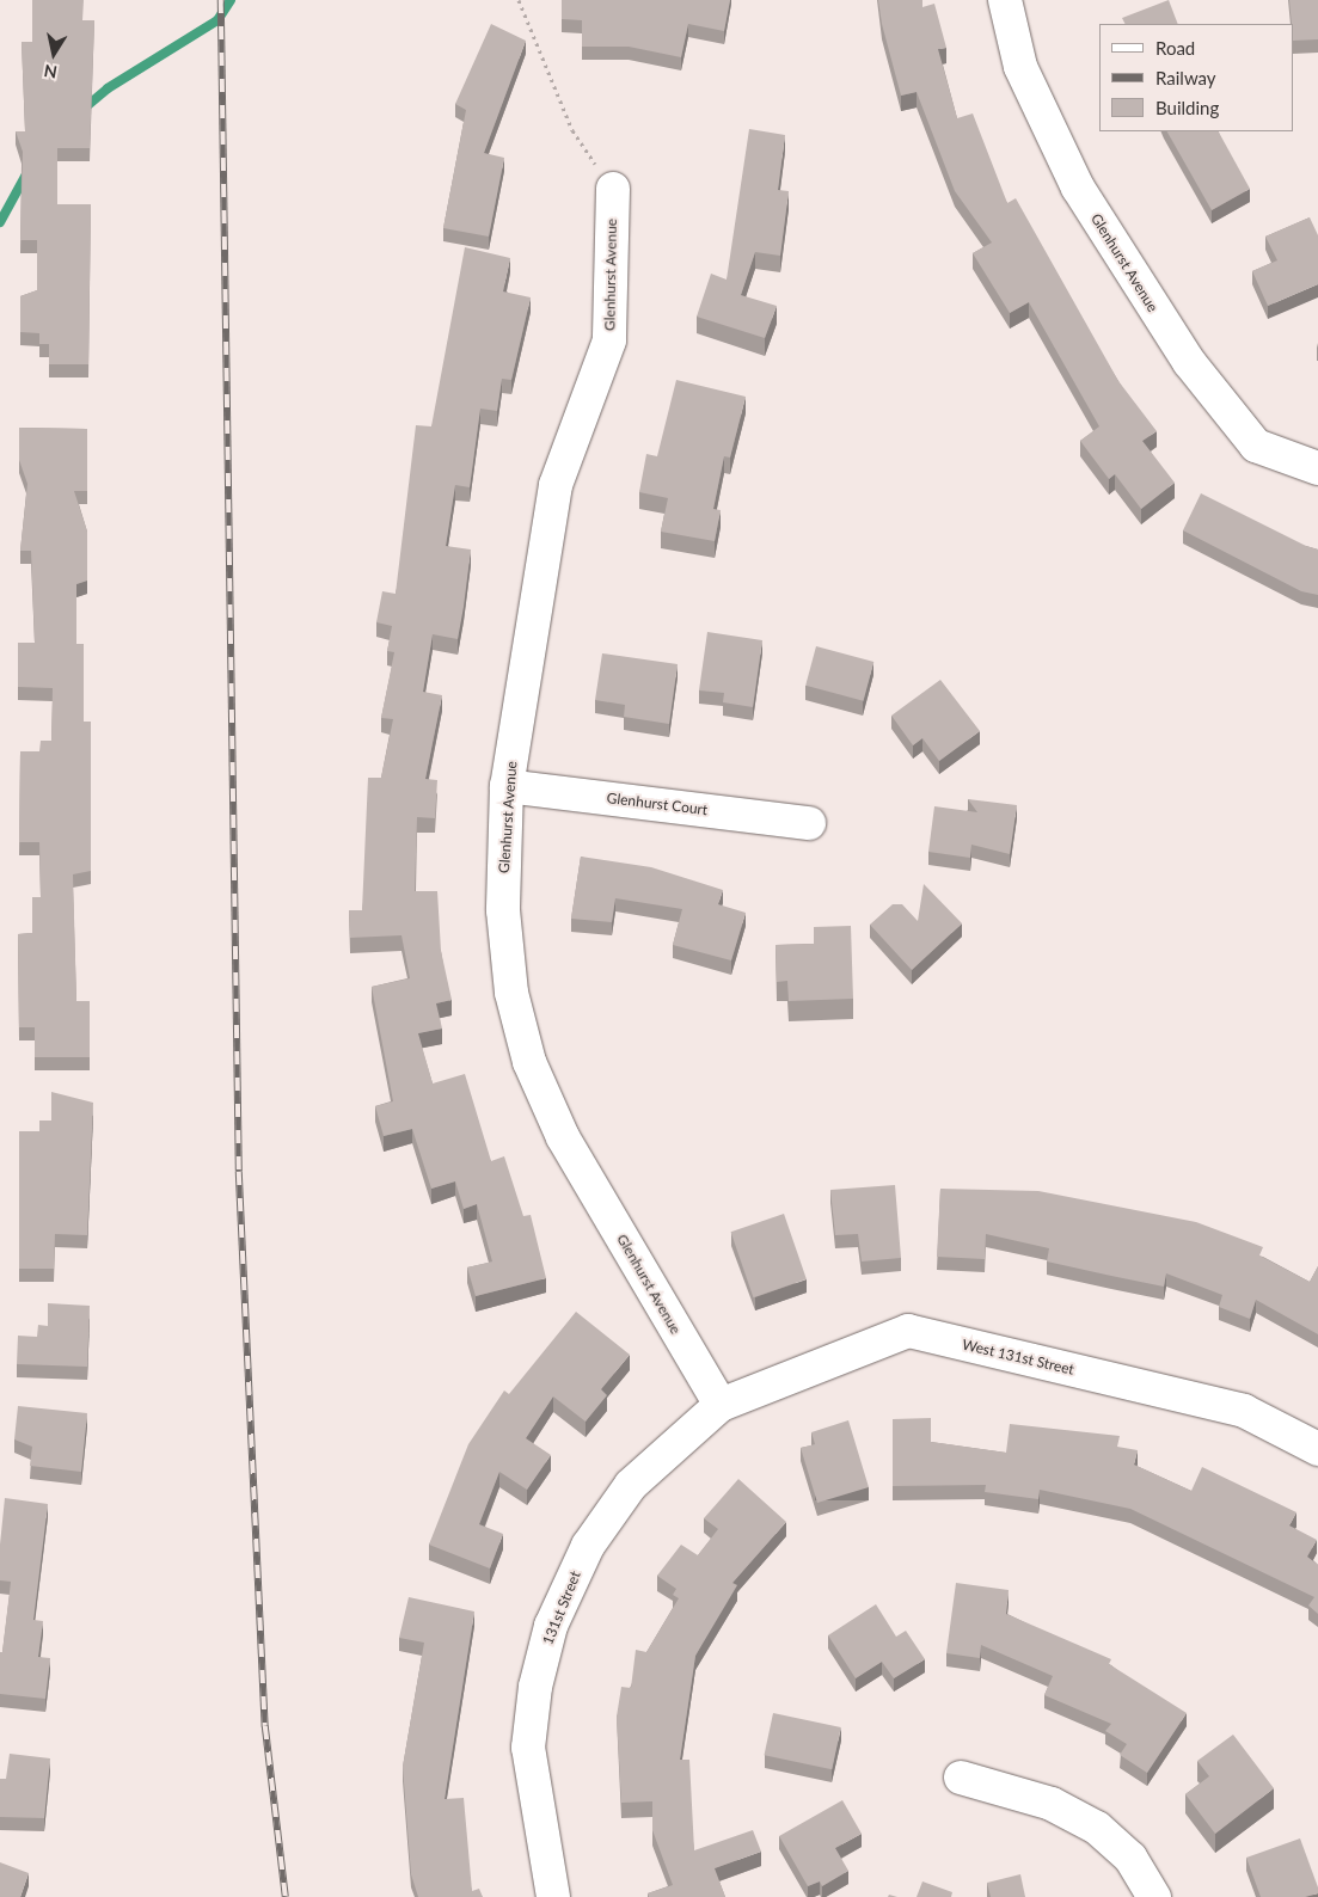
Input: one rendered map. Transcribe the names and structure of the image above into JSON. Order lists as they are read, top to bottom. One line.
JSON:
{"streets":{"street":["Glenhurst Avenue","Glenhurst Court","West 131st Street","131st Street"]},"crossings":[["Glenhurst Avenue","Glenhurst Court"],["Glenhurst Avenue","West 131st Street"],["Glenhurst Avenue","131st Street"],["West 131st Street","131st Street"]],"legend":["Road","Railway","Building"],"north":"bottom"}
